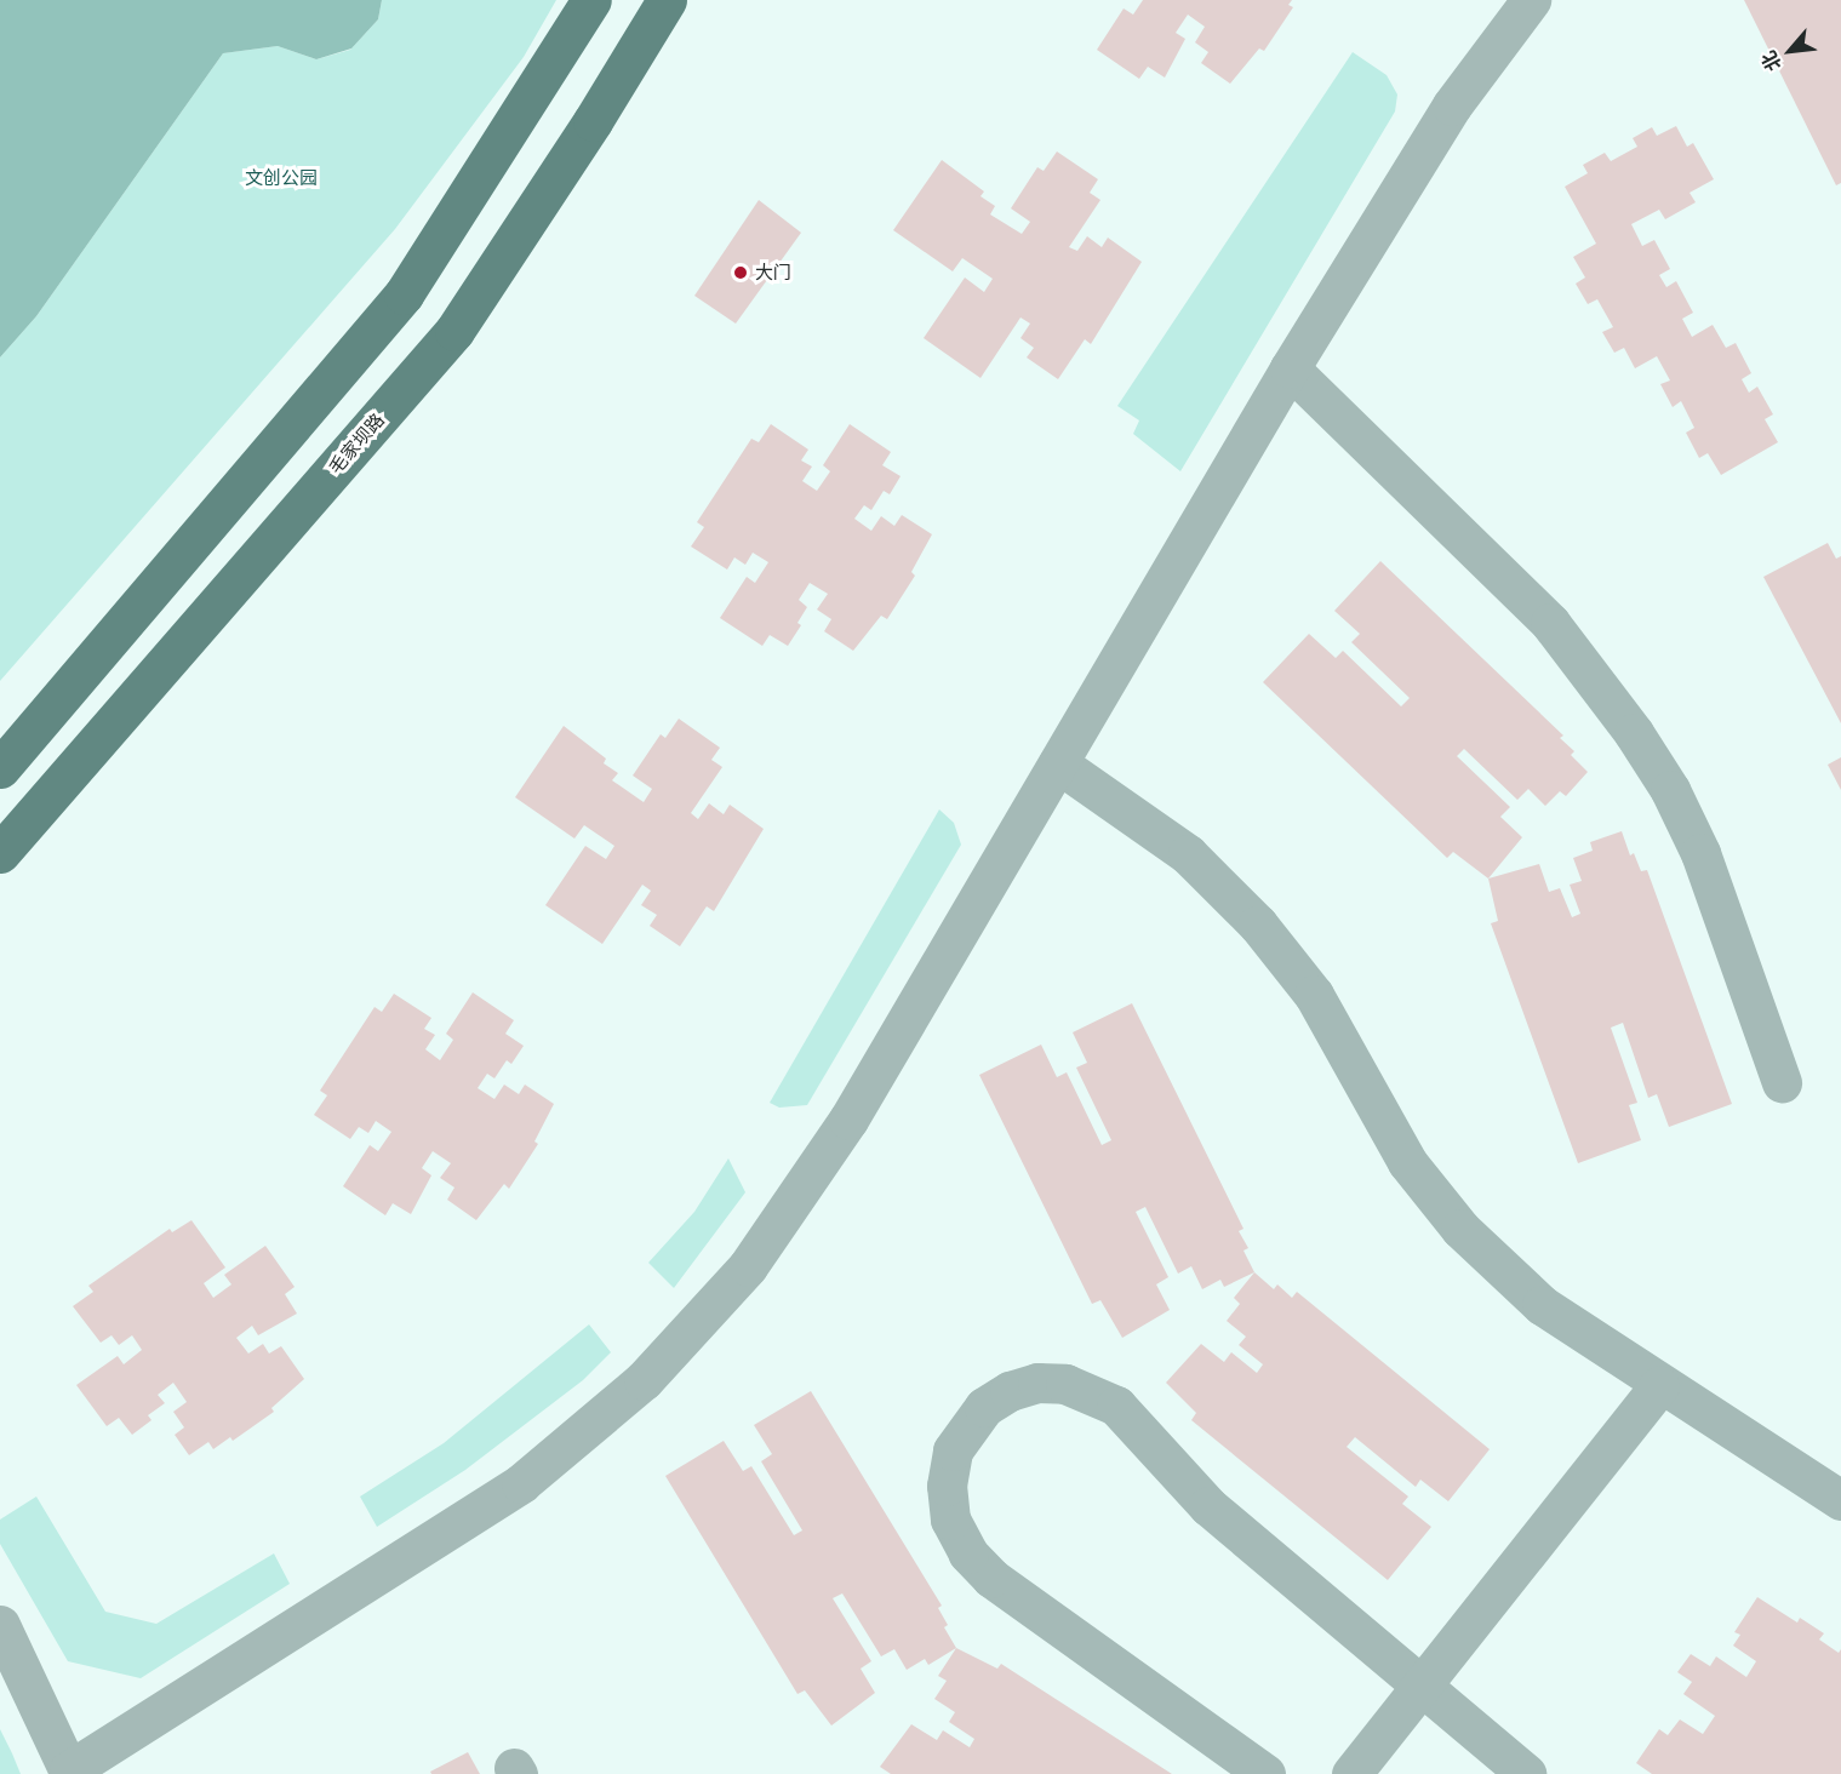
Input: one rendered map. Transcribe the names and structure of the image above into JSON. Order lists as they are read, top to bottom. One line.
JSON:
{"streets":{"main road":["毛家坝路"]},"parks":["文创公园"],"places":["大门"],"north":"bottom left"}
